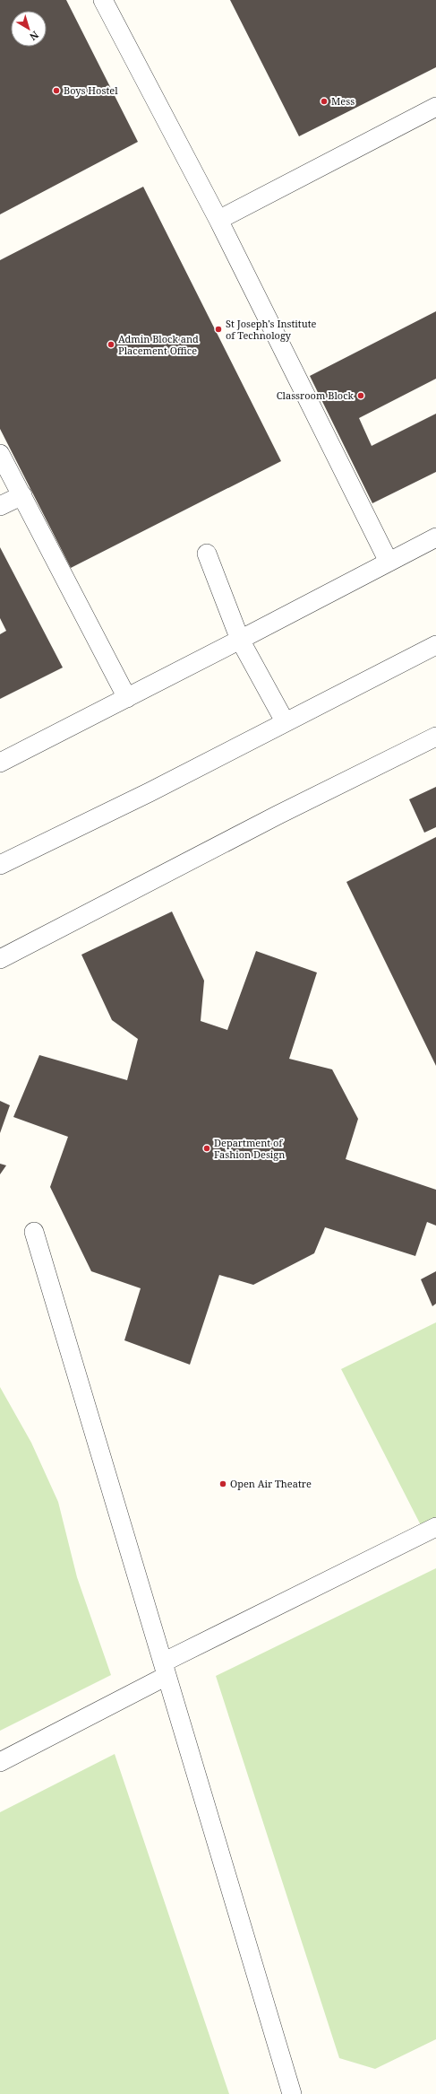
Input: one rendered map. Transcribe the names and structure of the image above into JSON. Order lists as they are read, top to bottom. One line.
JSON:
{"places":["Boys Hostel","Mess","St Joseph's Institute of Technology","Admin Block and Placement Office","Classroom Block","Department of Fashion Design","Open Air Theatre"],"north":"bottom right"}
